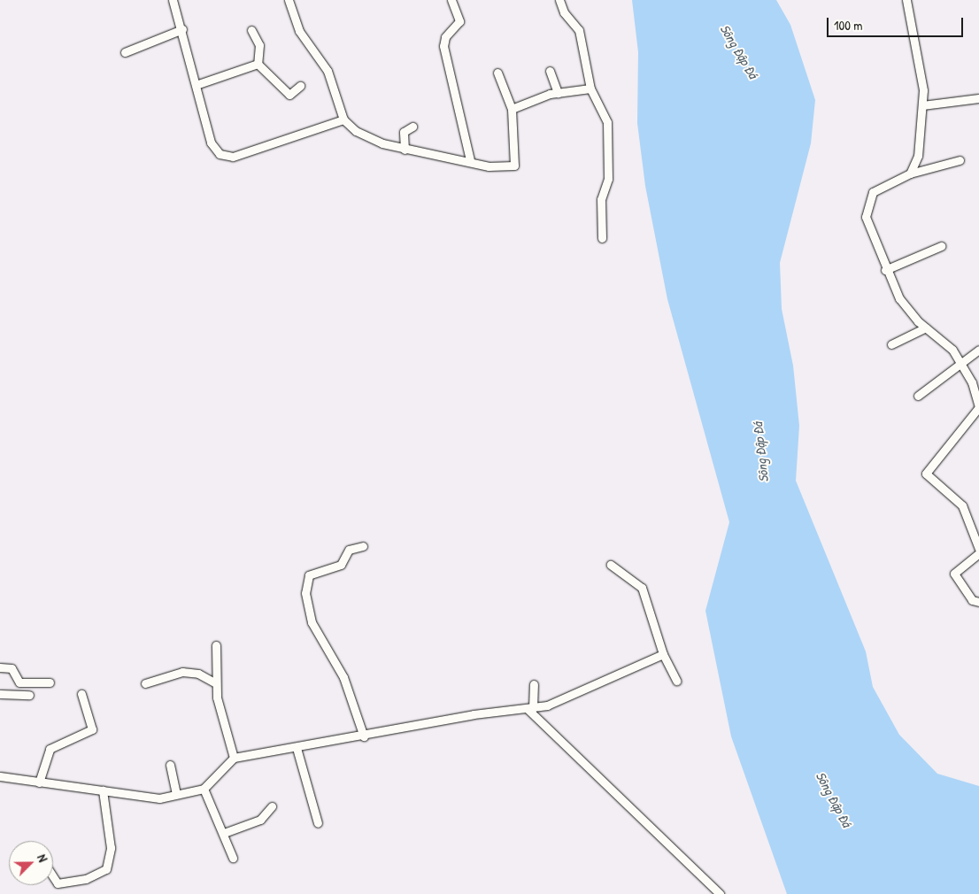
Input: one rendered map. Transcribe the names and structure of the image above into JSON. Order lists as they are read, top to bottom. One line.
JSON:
{"water":["Sông Đập Đá"],"scale_bar":"100 m","north":"top right"}
